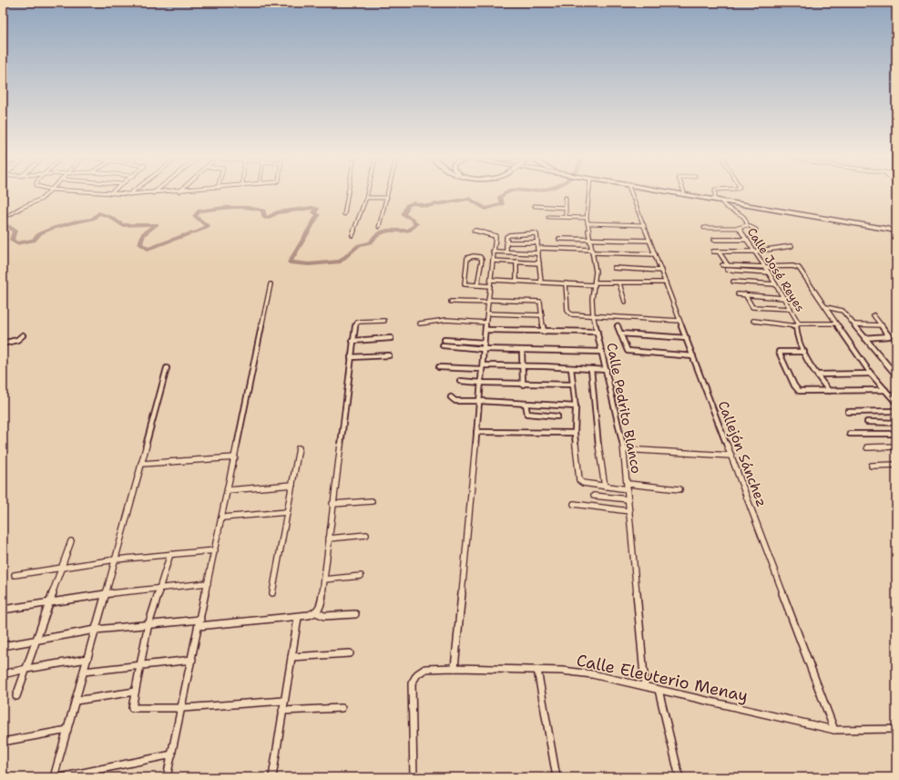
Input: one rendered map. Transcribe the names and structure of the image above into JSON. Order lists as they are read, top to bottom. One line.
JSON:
{"streets":{"street":["Calle José Reyes","Calle Pedrito Blanco","Callejón Sánchez","Calle Eleuterio Menay"]},"crossings":[["Calle Pedrito Blanco","Calle Eleuterio Menay"],["Callejón Sánchez","Calle Eleuterio Menay"]]}
